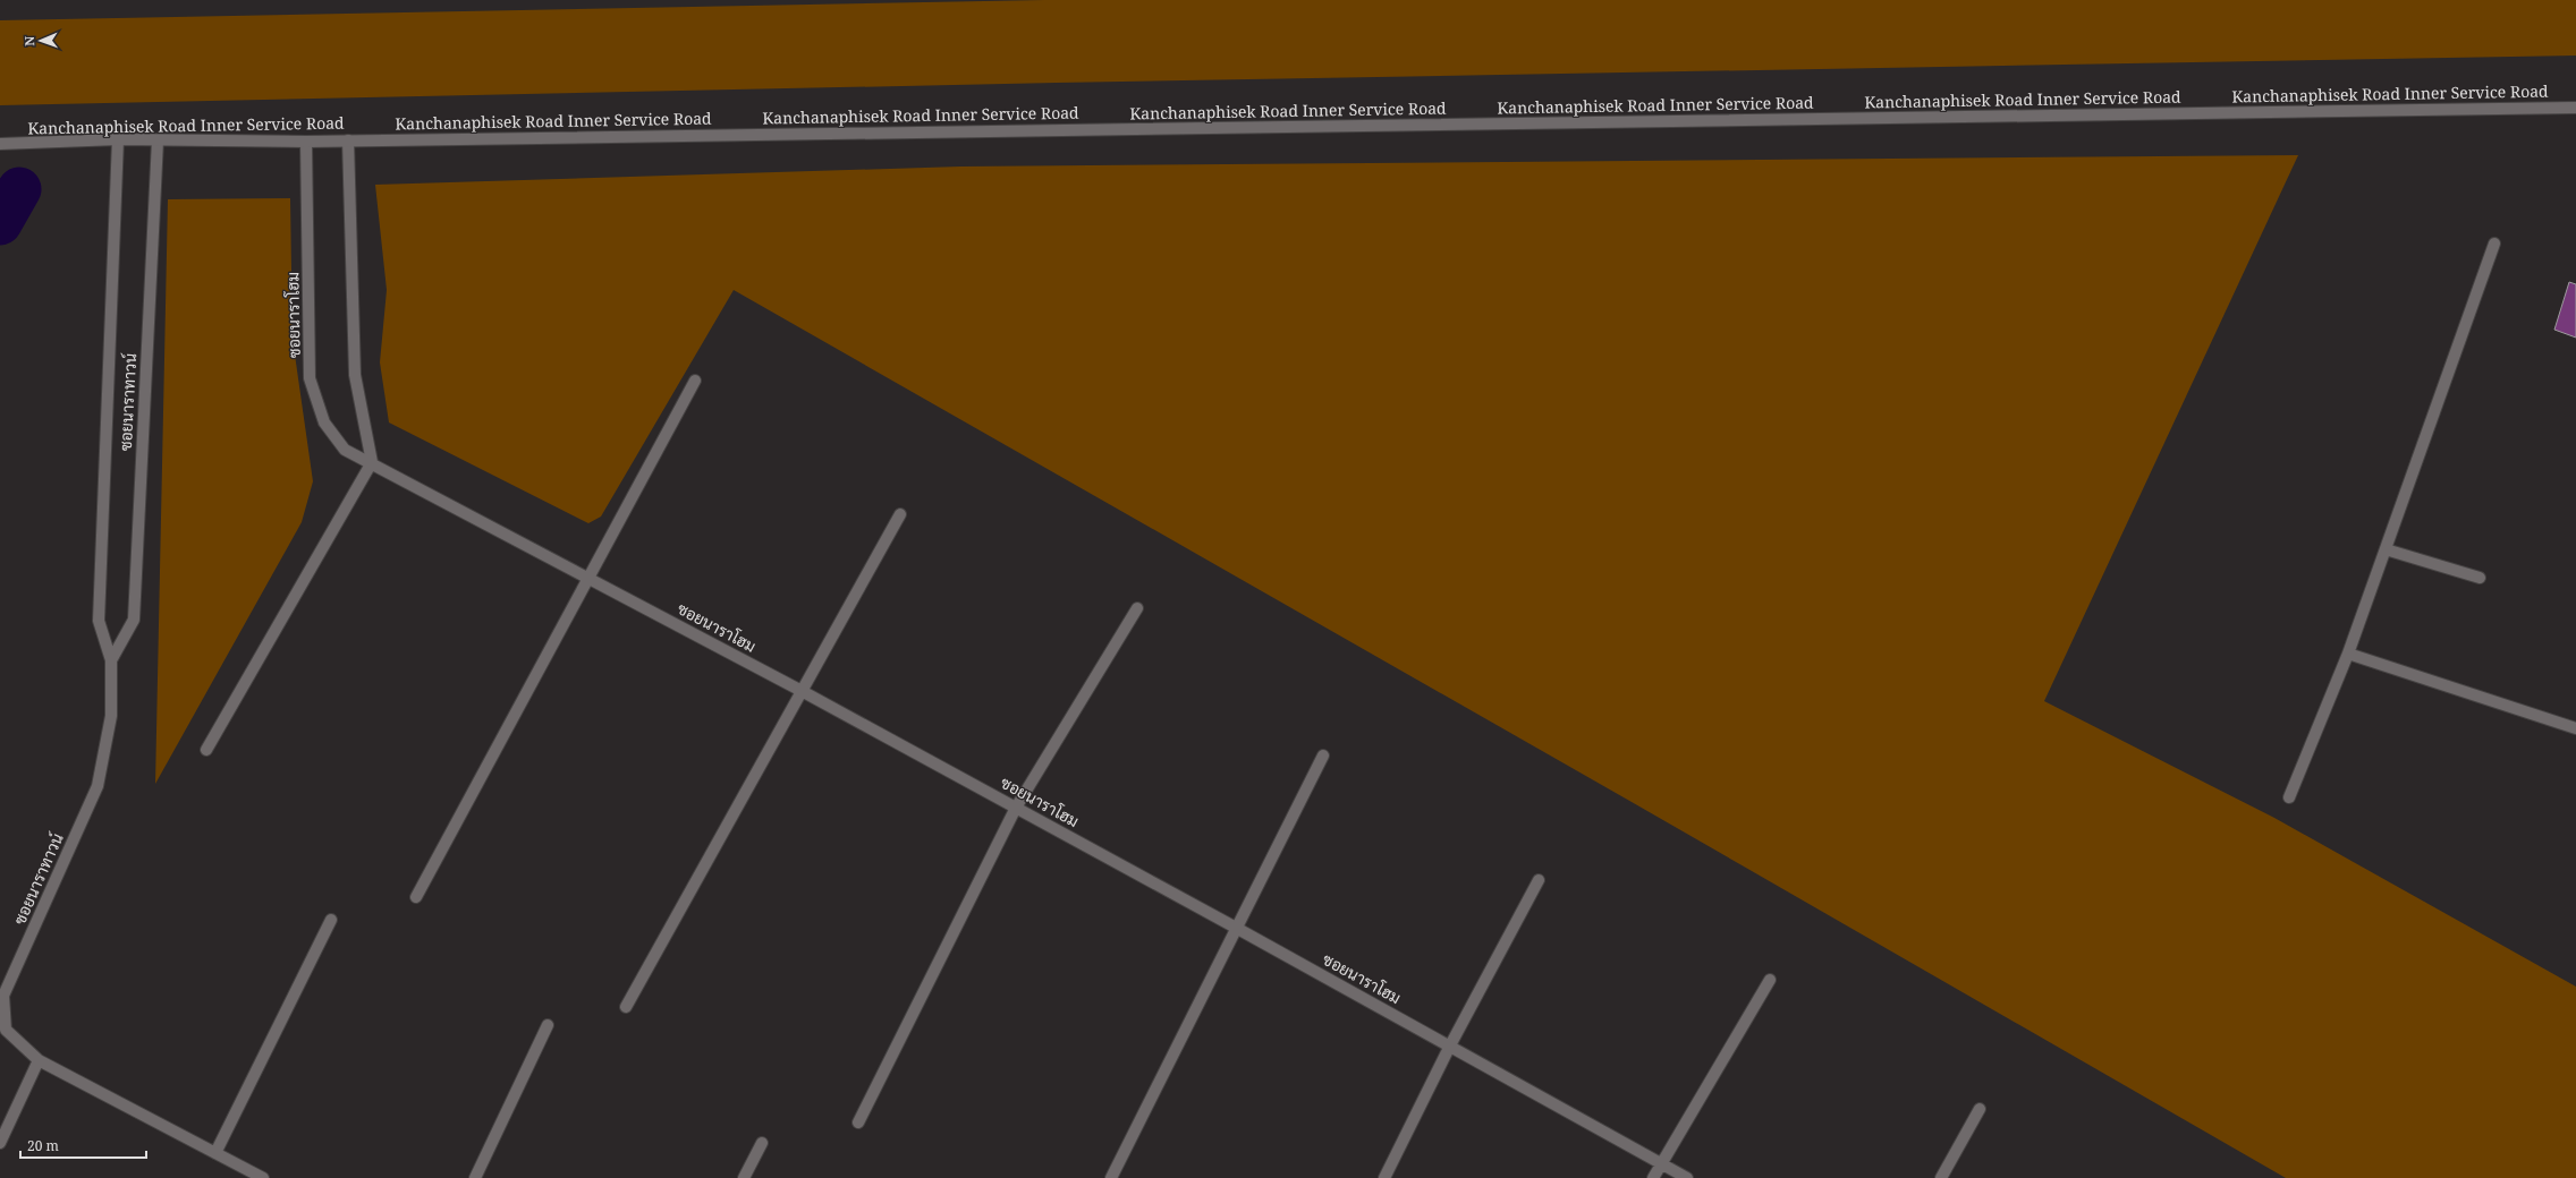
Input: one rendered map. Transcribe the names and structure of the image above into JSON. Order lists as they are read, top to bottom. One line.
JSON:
{"streets":{"street":["Kanchanaphisek Road Inner Service Road","ซอยนาราโฮม","ซอยนาราทาวน์"]},"crossings":[["Kanchanaphisek Road Inner Service Road","ซอยนาราโฮม"],["Kanchanaphisek Road Inner Service Road","ซอยนาราทาวน์"]],"scale_bar":"20 m","north":"left"}
